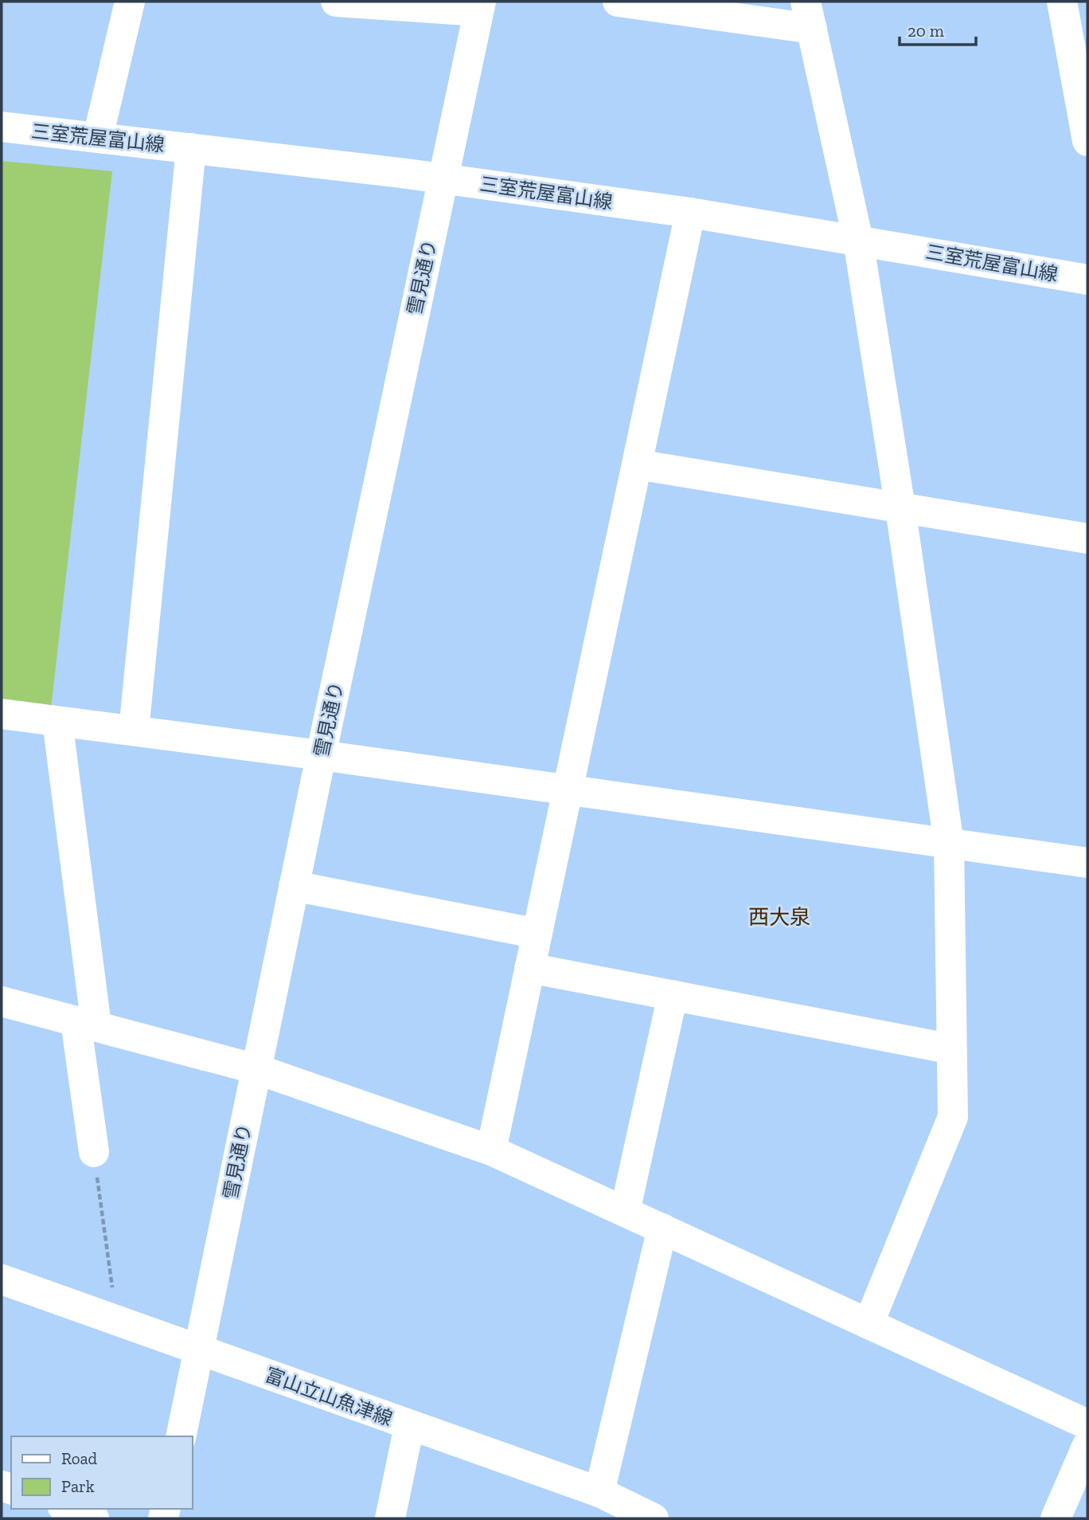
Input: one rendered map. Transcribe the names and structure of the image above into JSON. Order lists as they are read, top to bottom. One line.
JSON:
{"streets":{"street":["三室荒屋富山線","雪見通り","富山立山魚津線"]},"crossings":[["三室荒屋富山線","雪見通り"],["雪見通り","富山立山魚津線"]],"districts":["西大泉"],"legend":["Road","Park"],"scale_bar":"20 m"}
